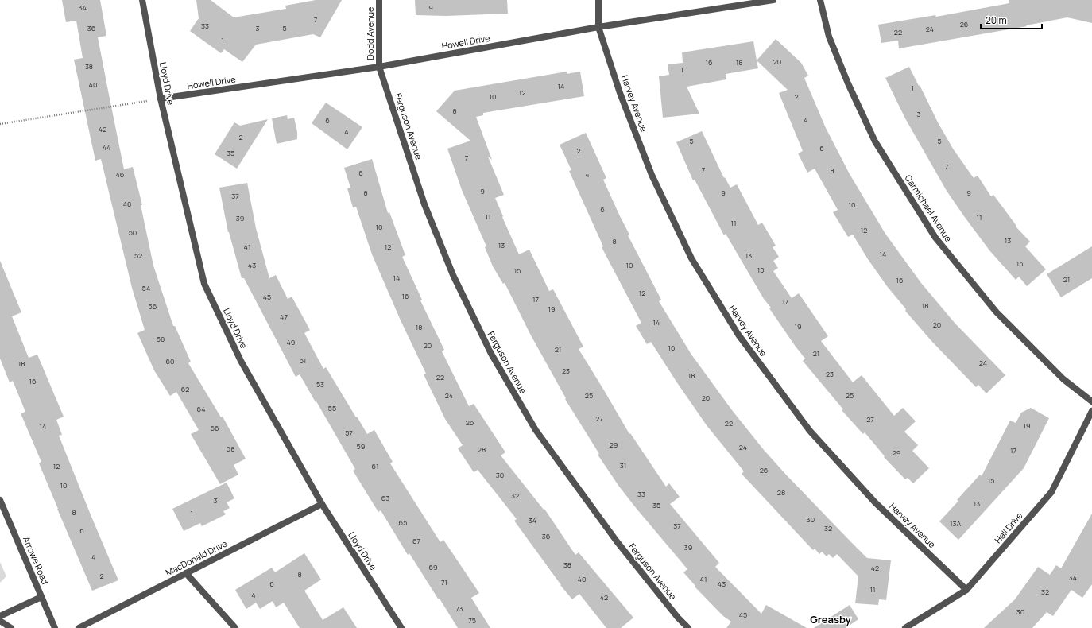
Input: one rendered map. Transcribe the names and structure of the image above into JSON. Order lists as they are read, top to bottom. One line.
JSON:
{"streets":{"street":["Dodd Avenue","Howell Drive","Lloyd Drive","Harvey Avenue","Ferguson Avenue","Carmichael Avenue","Hall Drive","MacDonald Drive","Arrowe Road"]},"crossings":[["Dodd Avenue","Howell Drive"],["Dodd Avenue","Ferguson Avenue"],["Howell Drive","Lloyd Drive"],["Howell Drive","Harvey Avenue"],["Howell Drive","Ferguson Avenue"],["Lloyd Drive","MacDonald Drive"],["Harvey Avenue","Hall Drive"]],"districts":["Greasby"],"house_numbers":["34","9","7","26","33","36","3","5","24","22","1","20","16","18","38","1","40","14","1","12","10","2","8","3","4","6","42","4","2","5","5","44","6","2","35","7","7","7","8","6","46","4","9","8","9","9","37","48","10","6","11","11","39","11","10","12","50","13","8","13","41","12","14","52","13","15","43","10","15","15","14","21","16","54","12","16","45","17","17","18","56","19","47","14","20","19","18","58","49","20","16","21","21","51","60","24","18","23","23","18","22","16","53","62","24","25","25","20","55","64","27","27","26","22","19","14","66","57","29","59","24","68","28","17","29","31","12","61","26","30","15","10","28","33","32","63","3","13","35","8","1","30","34","65","13A","37","32","6","36","67","39","4","38","69","42","8","2","34","40","41","71","6","43","11","32","4","42","73","30","45","75"],"scale_bar":"20 m"}
